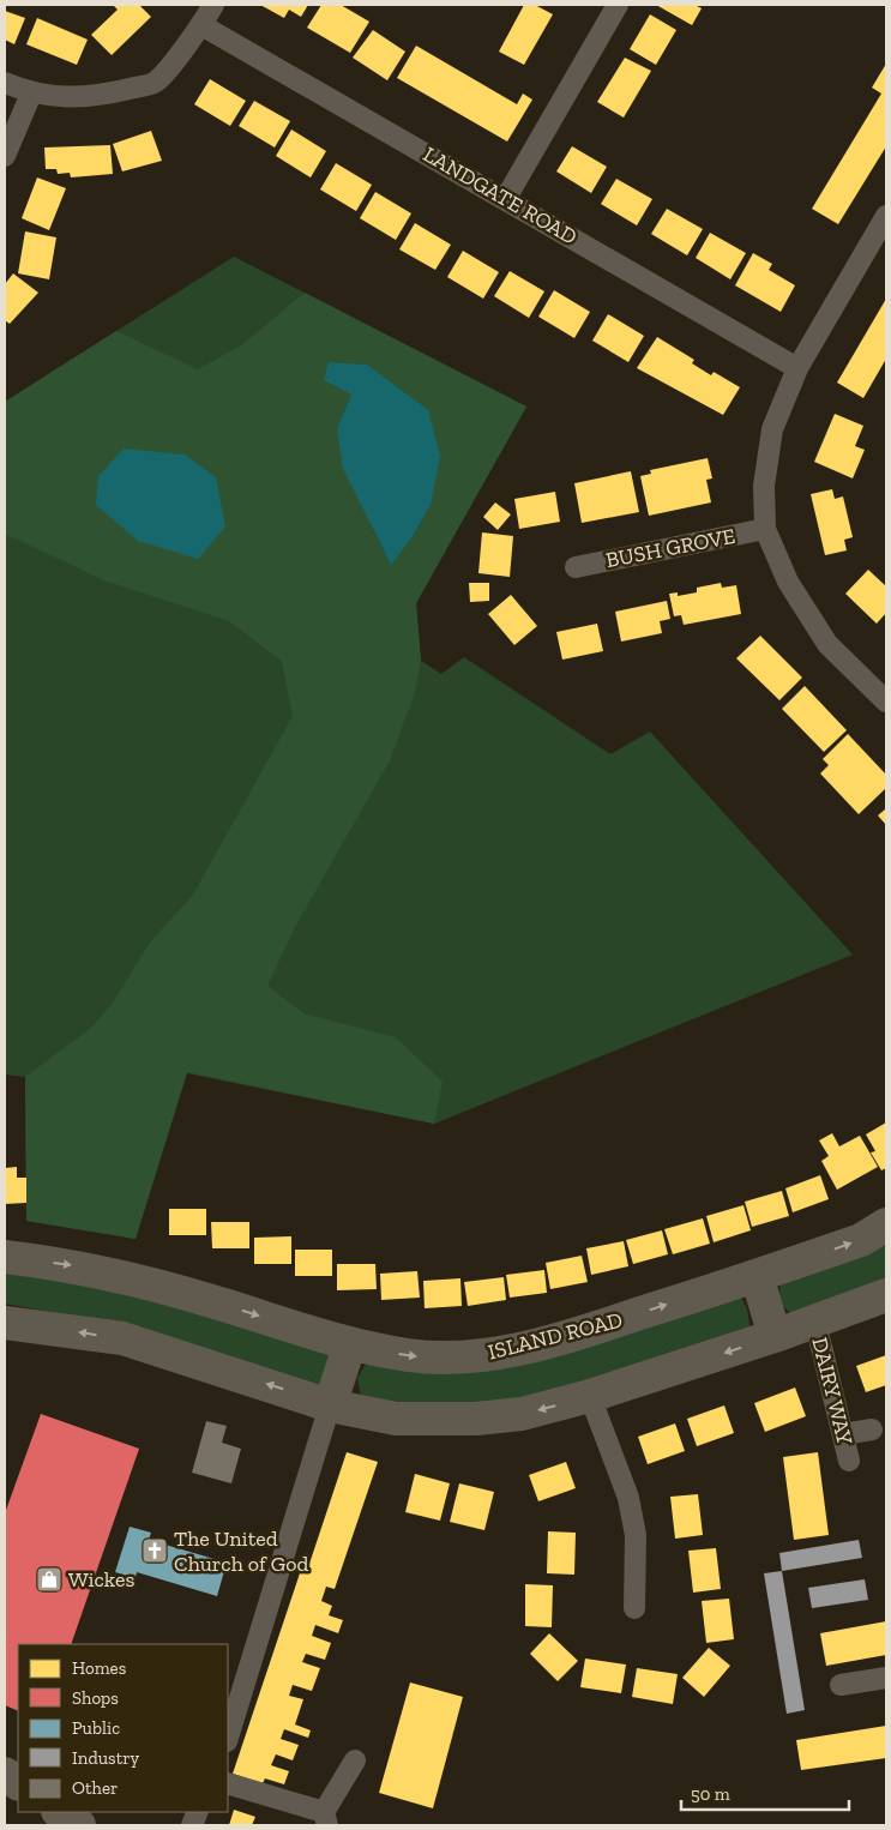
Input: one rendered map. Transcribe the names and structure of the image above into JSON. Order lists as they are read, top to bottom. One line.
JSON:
{"streets":{"main road":["ISLAND ROAD"],"street":["LANDGATE ROAD","BUSH GROVE","DAIRY WAY"]},"places":{"church":["The United Church of God"],"shop":["Wickes"]},"legend":["Homes","Shops","Public","Industry","Other"],"scale_bar":"50 m"}
